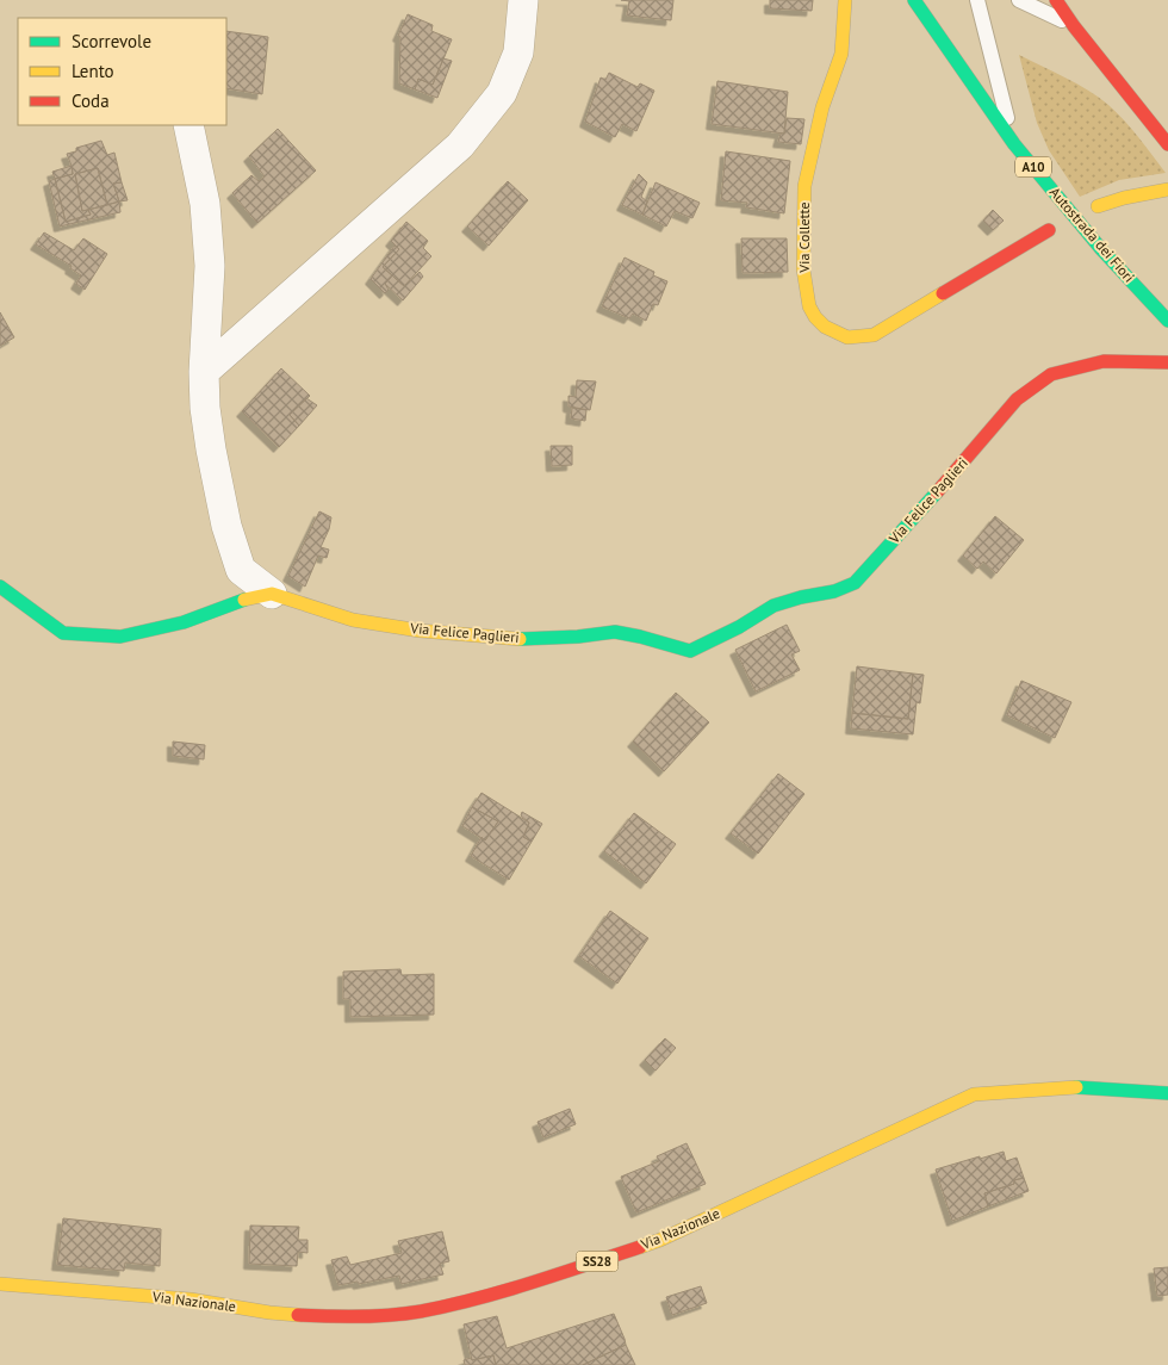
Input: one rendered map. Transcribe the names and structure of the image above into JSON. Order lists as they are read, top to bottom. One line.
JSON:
{"streets":{"main road":["A10","Autostrada dei Fiori","Via Collette","Via Felice Paglieri","Via Nazionale","SS28"]},"legend":["Scorrevole","Lento","Coda"]}
